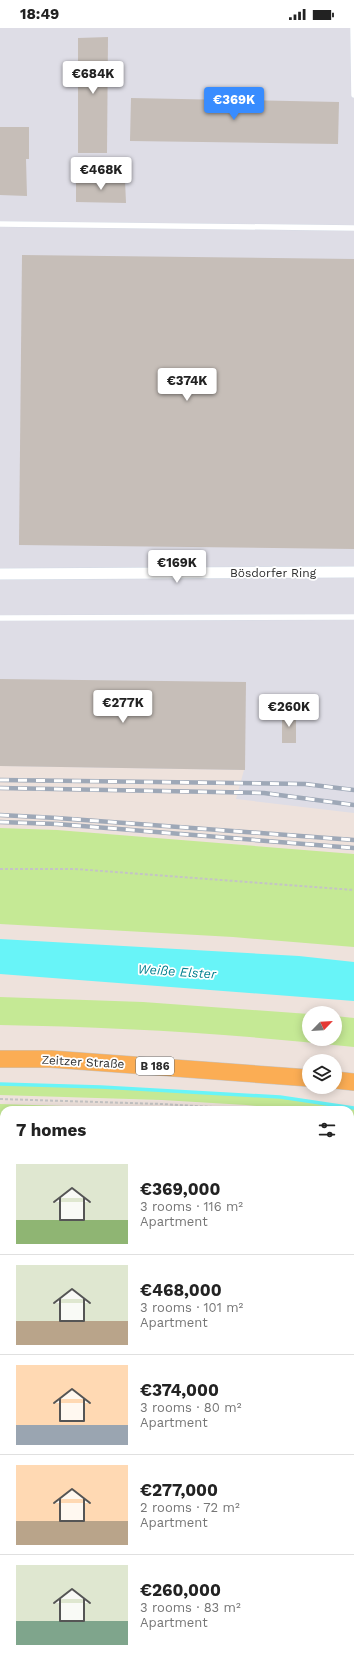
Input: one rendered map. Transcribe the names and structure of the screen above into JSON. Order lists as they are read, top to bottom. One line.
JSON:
{"streets":{"main road":["Zeitzer Straße","B 186"],"street":["Bösdorfer Ring"]},"water":["Weiße Elster"],"north":"top right","page":{"status":"18:49","price":["€684K","€369K","€468K","€374K","€169K","€277K","€260K"],"heading":"7 homes","list":[{"name":"€369,000","note":"3 rooms · 116 m² · Apartment"},{"name":"€468,000","note":"3 rooms · 101 m² · Apartment"},{"name":"€374,000","note":"3 rooms · 80 m² · Apartment"},{"name":"€277,000","note":"2 rooms · 72 m² · Apartment"},{"name":"€260,000","note":"3 rooms · 83 m² · Apartment"}]}}
